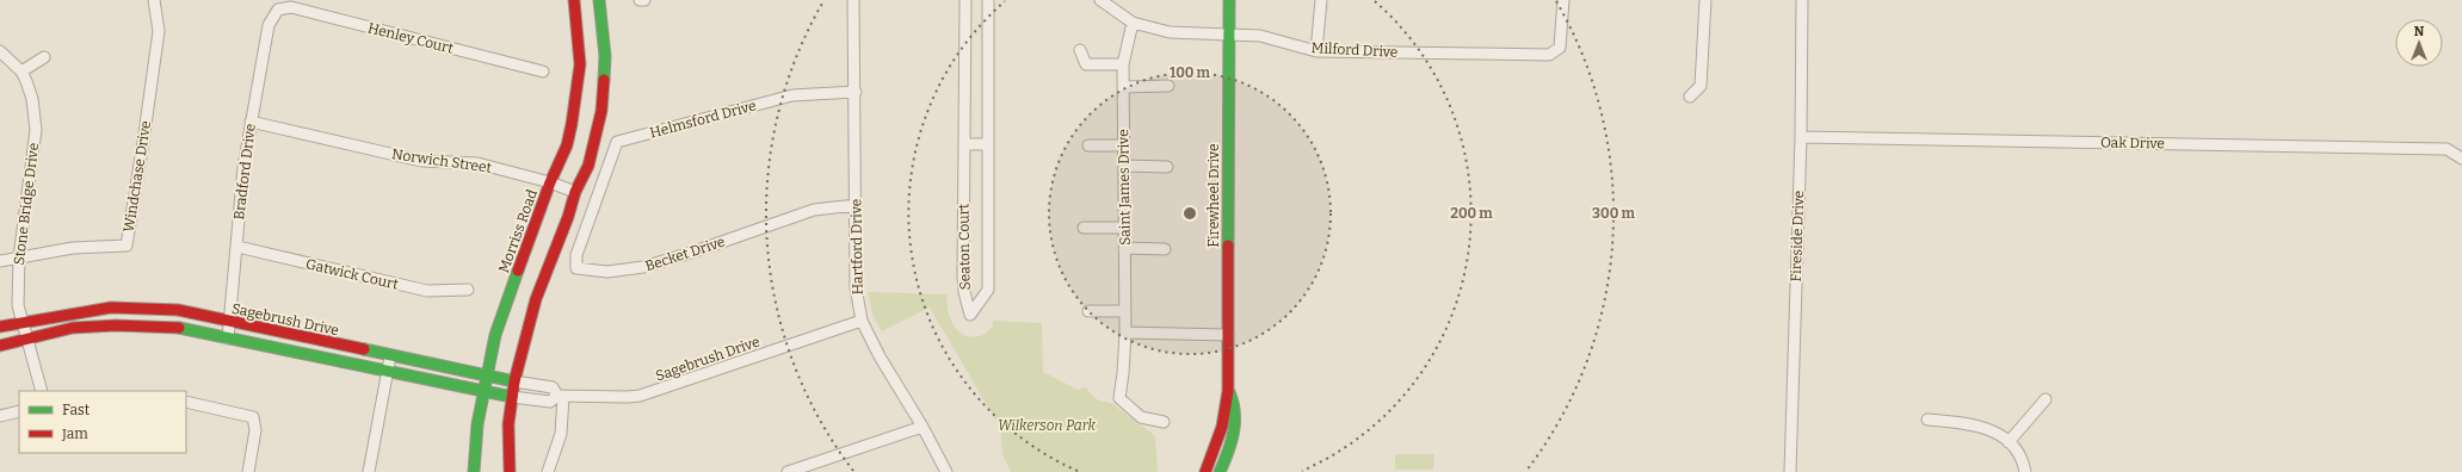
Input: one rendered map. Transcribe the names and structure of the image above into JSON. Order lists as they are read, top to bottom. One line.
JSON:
{"streets":{"street":["Henley Court","Milford Drive","Helmsford Drive","Oak Drive","Norwich Street","Bradford Drive","Windchase Drive","Saint James Drive","Firewheel Drive","Stone Bridge Drive","Morriss Road","Fireside Drive","Hartford Drive","Seaton Court","Becket Drive","Gatwick Court","Sagebrush Drive"]},"crossings":[["Henley Court","Bradford Drive"],["Milford Drive","Saint James Drive"],["Milford Drive","Firewheel Drive"],["Helmsford Drive","Hartford Drive"],["Helmsford Drive","Becket Drive"],["Oak Drive","Fireside Drive"],["Norwich Street","Bradford Drive"],["Norwich Street","Morriss Road"],["Bradford Drive","Gatwick Court"],["Bradford Drive","Sagebrush Drive"],["Windchase Drive","Stone Bridge Drive"],["Stone Bridge Drive","Sagebrush Drive"],["Morriss Road","Sagebrush Drive"],["Hartford Drive","Becket Drive"],["Hartford Drive","Sagebrush Drive"]],"parks":["Wilkerson Park"],"legend":["Fast","Jam"],"north":"top","rings":["100 m","200 m","300 m"]}
